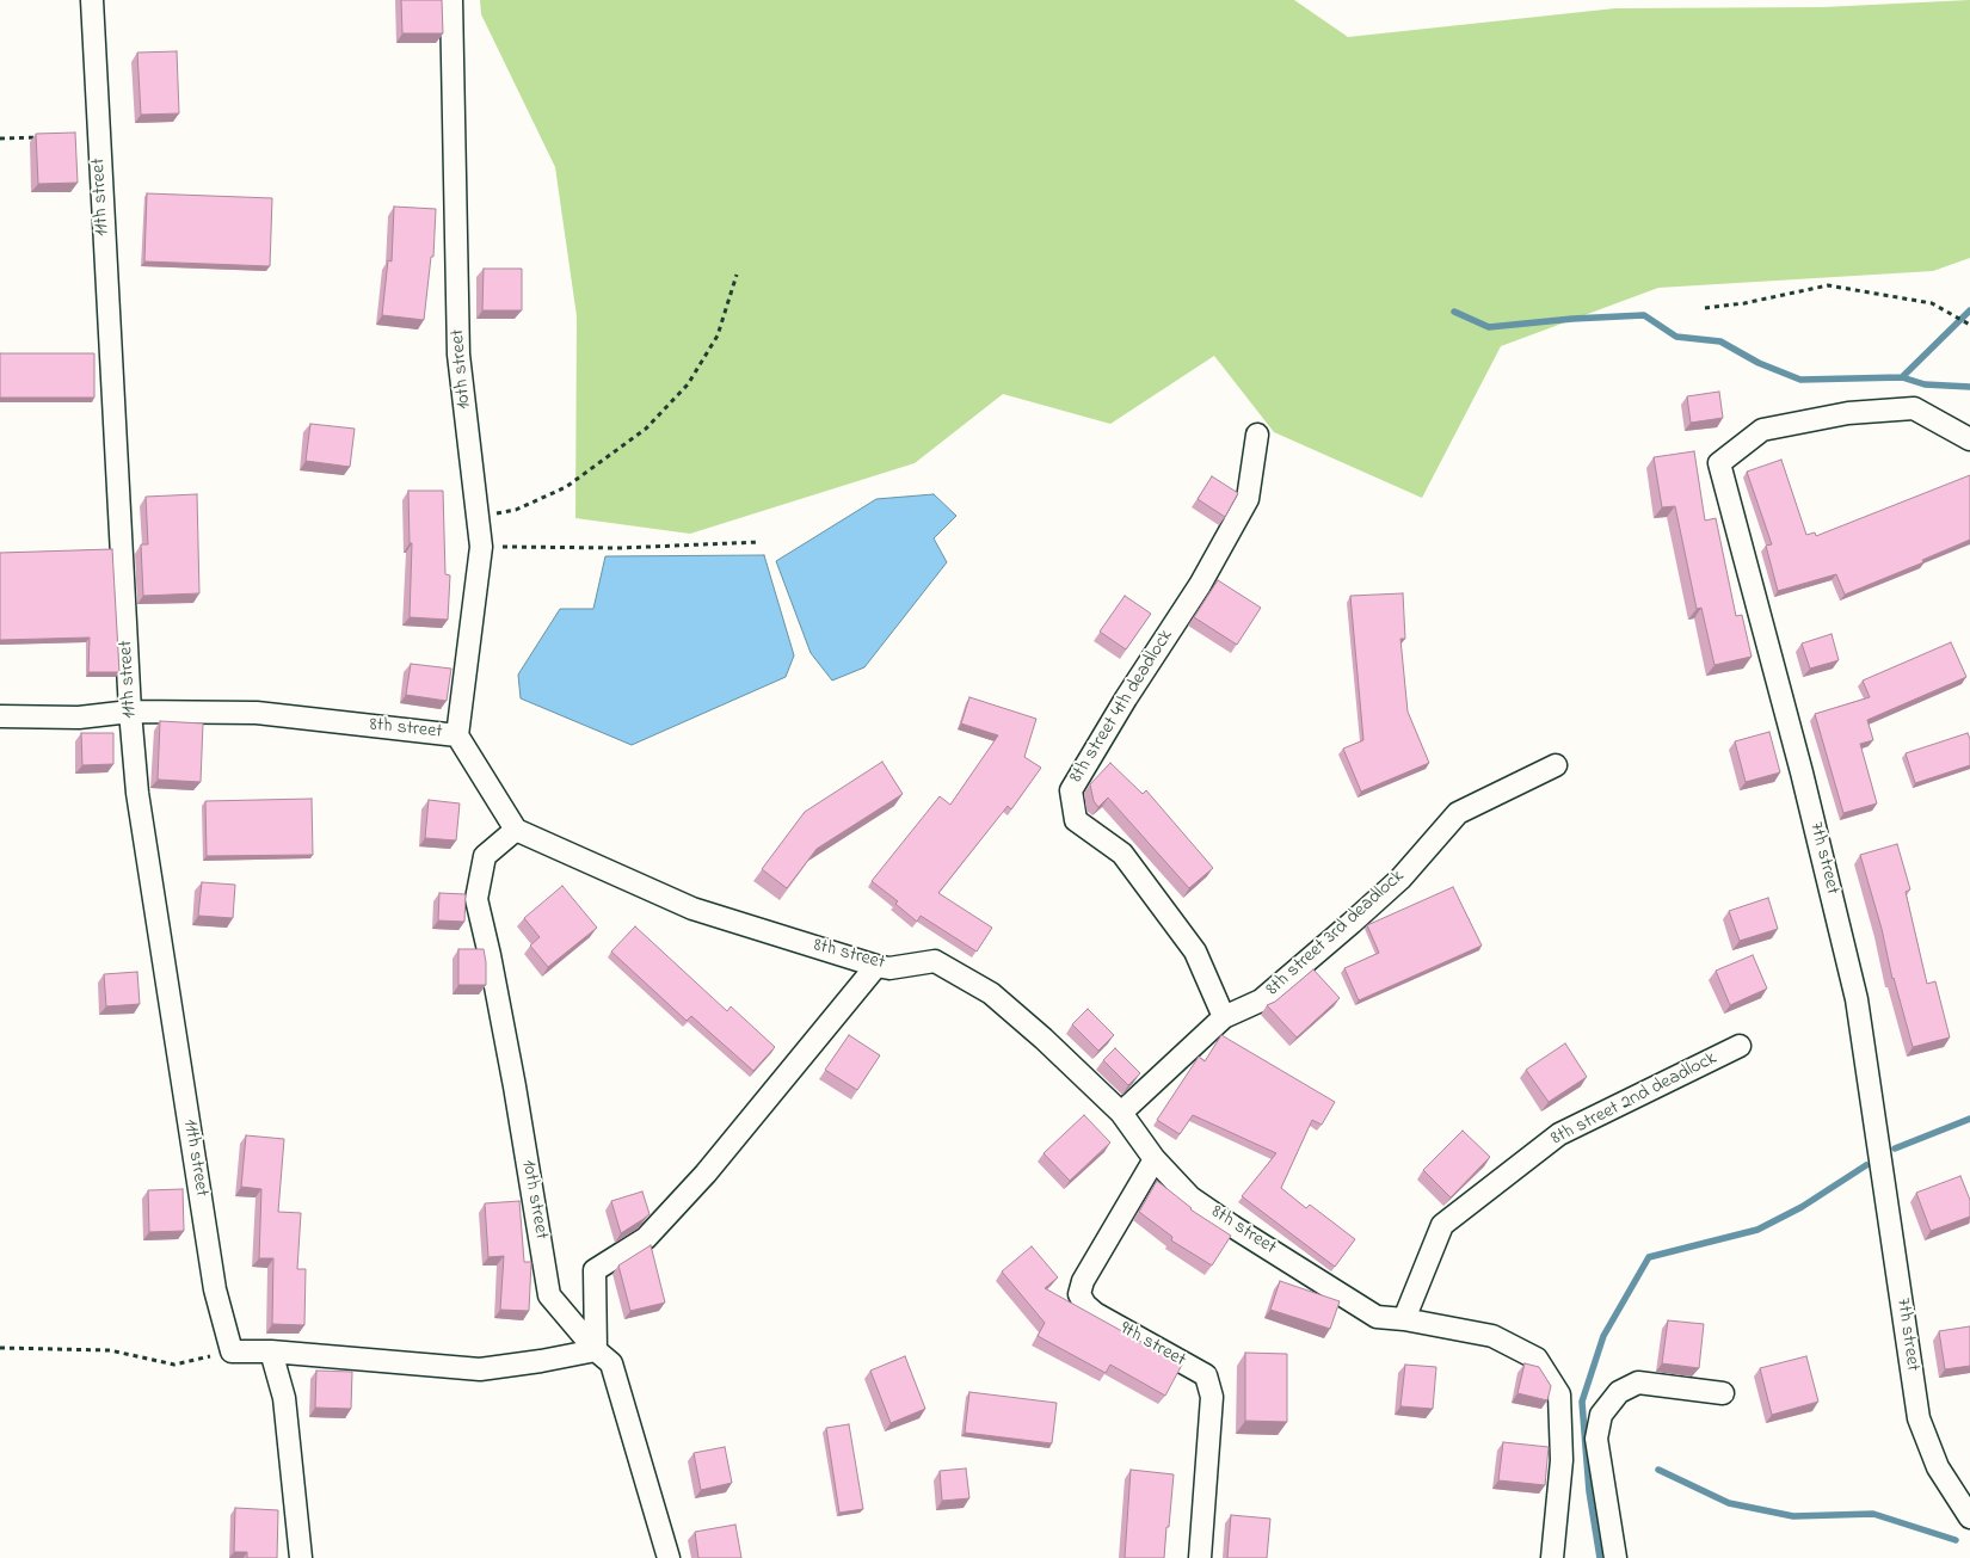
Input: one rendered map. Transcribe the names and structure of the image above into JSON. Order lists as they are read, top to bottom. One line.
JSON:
{"streets":{"street":["11th street","10th street","8th street 4th deadlock","8th street","7th street","8th street 3rd deadlock","8th street 2nd deadlock","9th street"]},"crossings":[["11th street","8th street"],["10th street","8th street"],["8th street 4th deadlock","8th street 3rd deadlock"],["8th street","8th street 3rd deadlock"],["8th street","8th street 2nd deadlock"],["8th street","9th street"]]}
